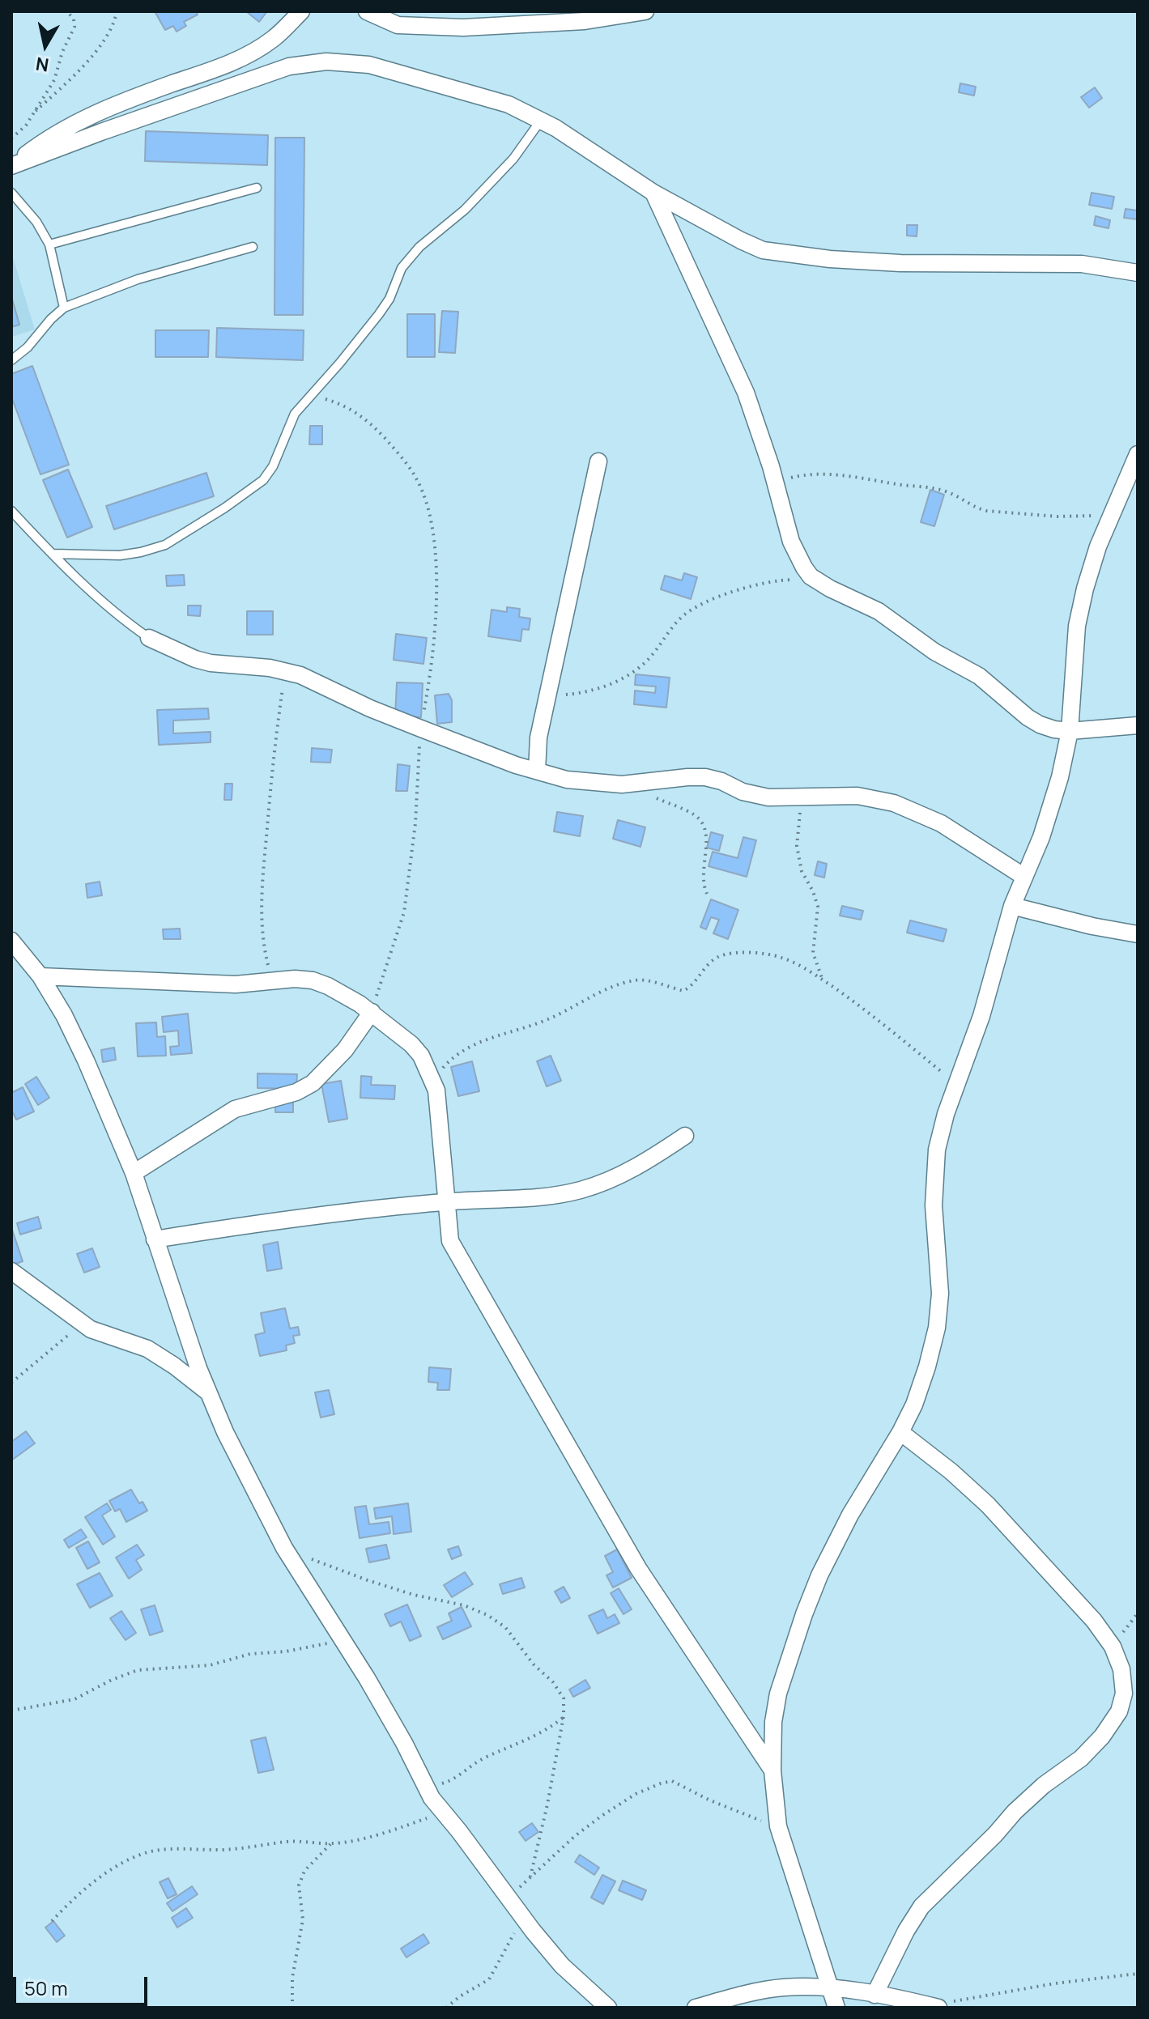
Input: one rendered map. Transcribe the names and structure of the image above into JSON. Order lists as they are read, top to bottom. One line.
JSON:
{"scale_bar":"50 m","north":"bottom"}
